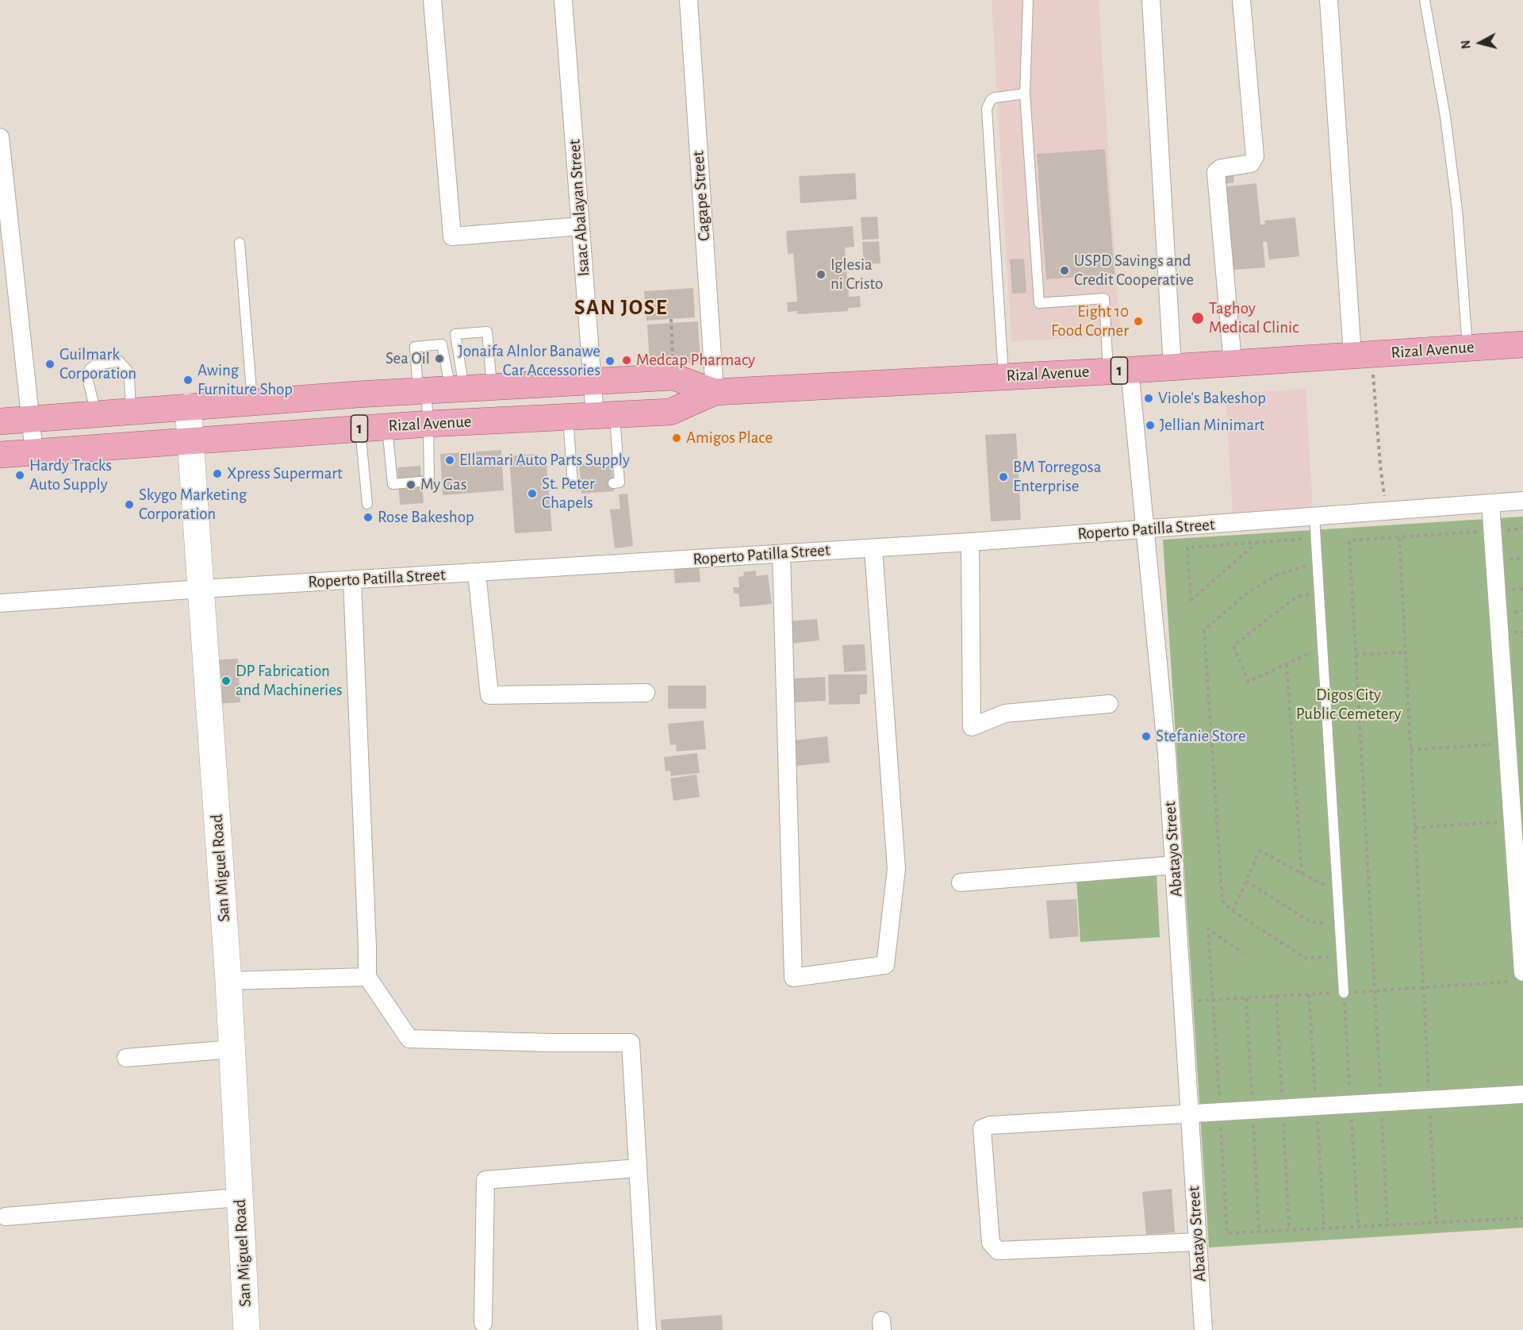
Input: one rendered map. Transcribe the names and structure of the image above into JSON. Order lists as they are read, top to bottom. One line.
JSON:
{"streets":{"main road":["Rizal Avenue","1"],"street":["Cagape Street","Isaac Abalayan Street","Roperto Patilla Street","Abatayo Street","San Miguel Road"]},"crossings":[["Cagape Street","Rizal Avenue"],["Isaac Abalayan Street","Rizal Avenue"],["Rizal Avenue","Abatayo Street"],["Rizal Avenue","San Miguel Road"],["Roperto Patilla Street","Abatayo Street"],["Roperto Patilla Street","San Miguel Road"]],"districts":["SAN JOSE"],"parks":["Digos City Public Cemetery"],"places":["USPD Savings and Credit Cooperative","Iglesia ni Cristo","Taghoy Medical Clinic","Eight 10 Food Corner","Sea Oil","Medcap Pharmacy","Jonaifa Alnlor Banawe Car Accessories","Guilmark Corporation","Awing Furniture Shop","Viole's Bakeshop","Jellian Minimart","Amigos Place","Ellamari Auto Parts Supply","Xpress Supermart","Hardy Tracks Auto Supply","BM Torregosa Enterprise","My Gas","St. Peter Chapels","Skygo Marketing Corporation","Rose Bakeshop","DP Fabrication and Machineries","Stefanie Store"],"north":"left"}
